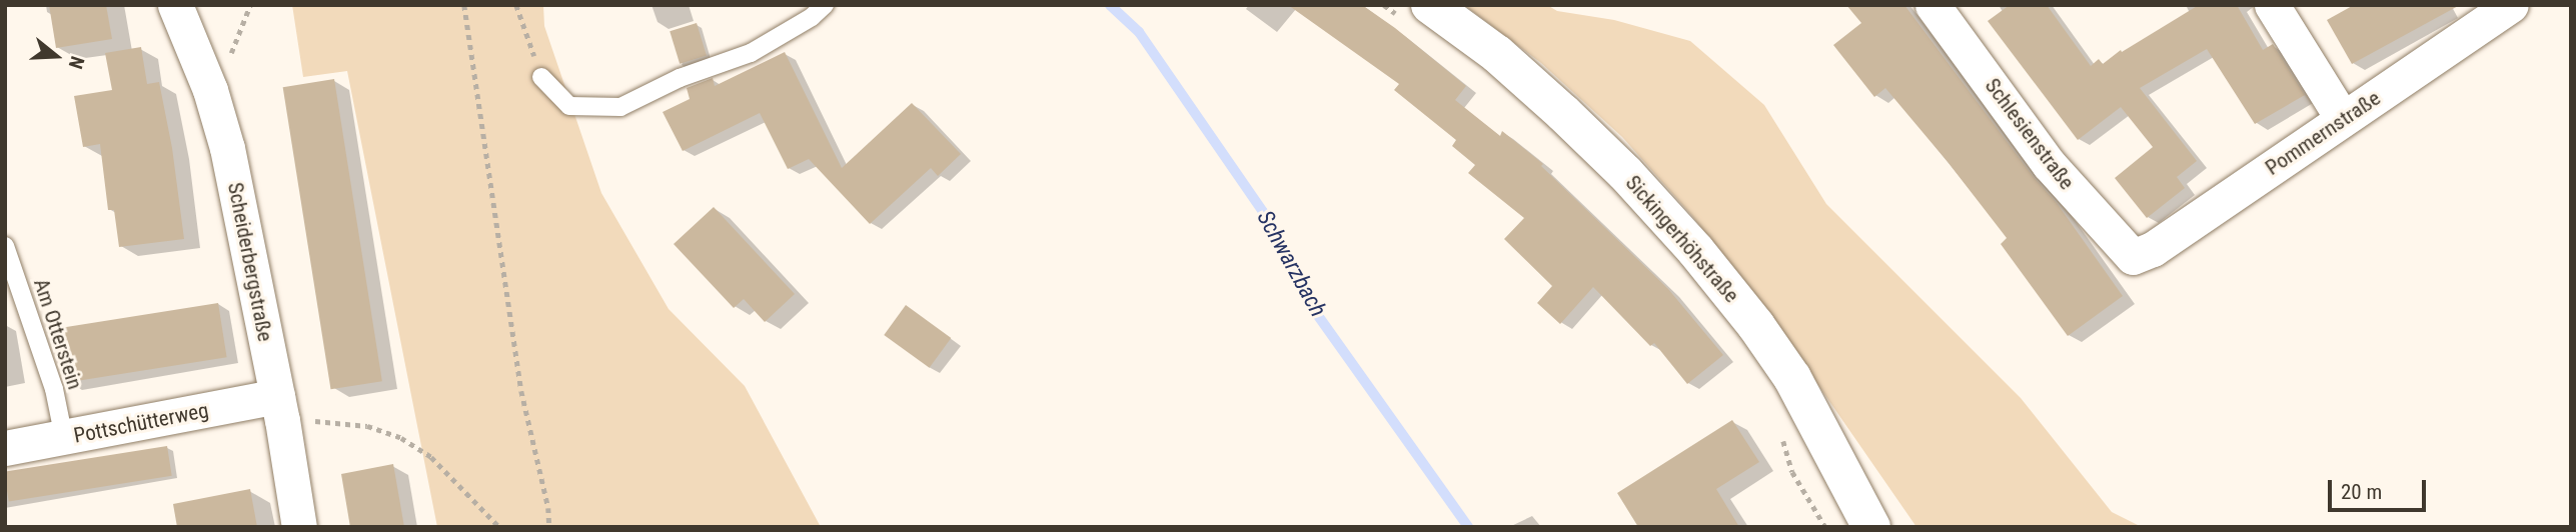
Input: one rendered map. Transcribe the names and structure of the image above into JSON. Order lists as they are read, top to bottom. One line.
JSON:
{"streets":{"main road":["Sickingerhöhstraße"],"street":["Pommernstraße","Schlesienstraße","Scheiderbergstraße","Pottschütterweg"],"lane":["Am Otterstein"]},"crossings":[["Pommernstraße","Schlesienstraße"],["Scheiderbergstraße","Pottschütterweg"],["Am Otterstein","Pottschütterweg"]],"water":["Schwarzbach"],"scale_bar":"20 m","north":"right"}
